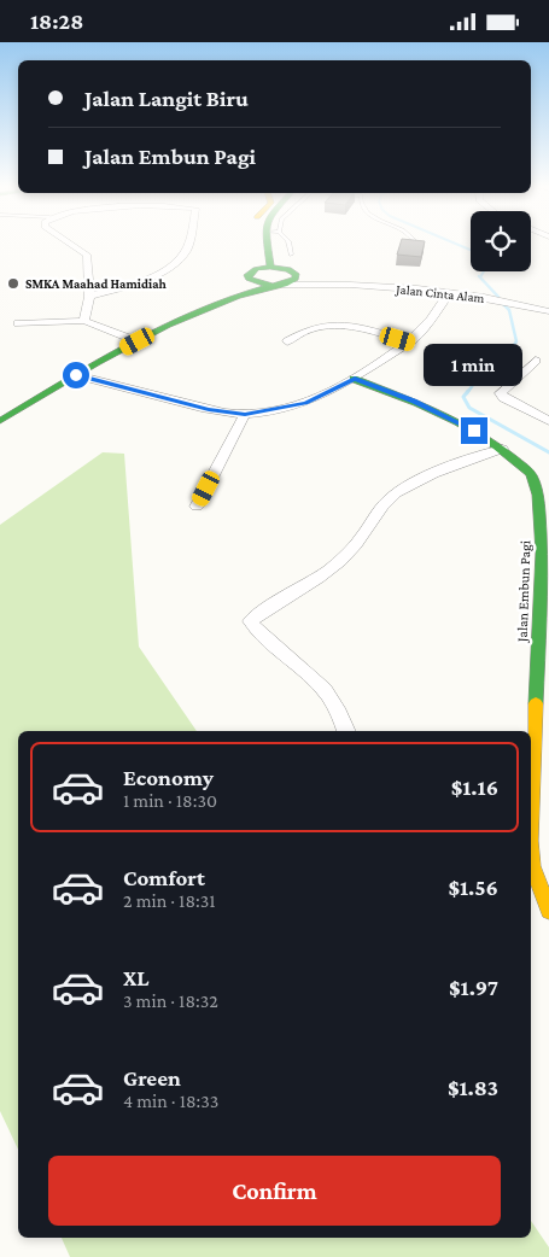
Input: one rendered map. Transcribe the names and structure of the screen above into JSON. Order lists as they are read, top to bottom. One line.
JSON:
{"streets":{"main road":["Jalan Cinta Alam","Jalan Embun Pagi"]},"places":["SMKA Maahad Hamidiah"],"page":{"status":"18:28","banner":["Jalan Langit Biru","Jalan Embun Pagi"],"bubble":"1 min","list":[{"name":"Economy","note":"1 min · 18:30","value":"$1.16"},{"name":"Comfort","note":"2 min · 18:31","value":"$1.56"},{"name":"XL","note":"3 min · 18:32","value":"$1.97"},{"name":"Green","note":"4 min · 18:33","value":"$1.83"}],"buttons":"Confirm"}}
